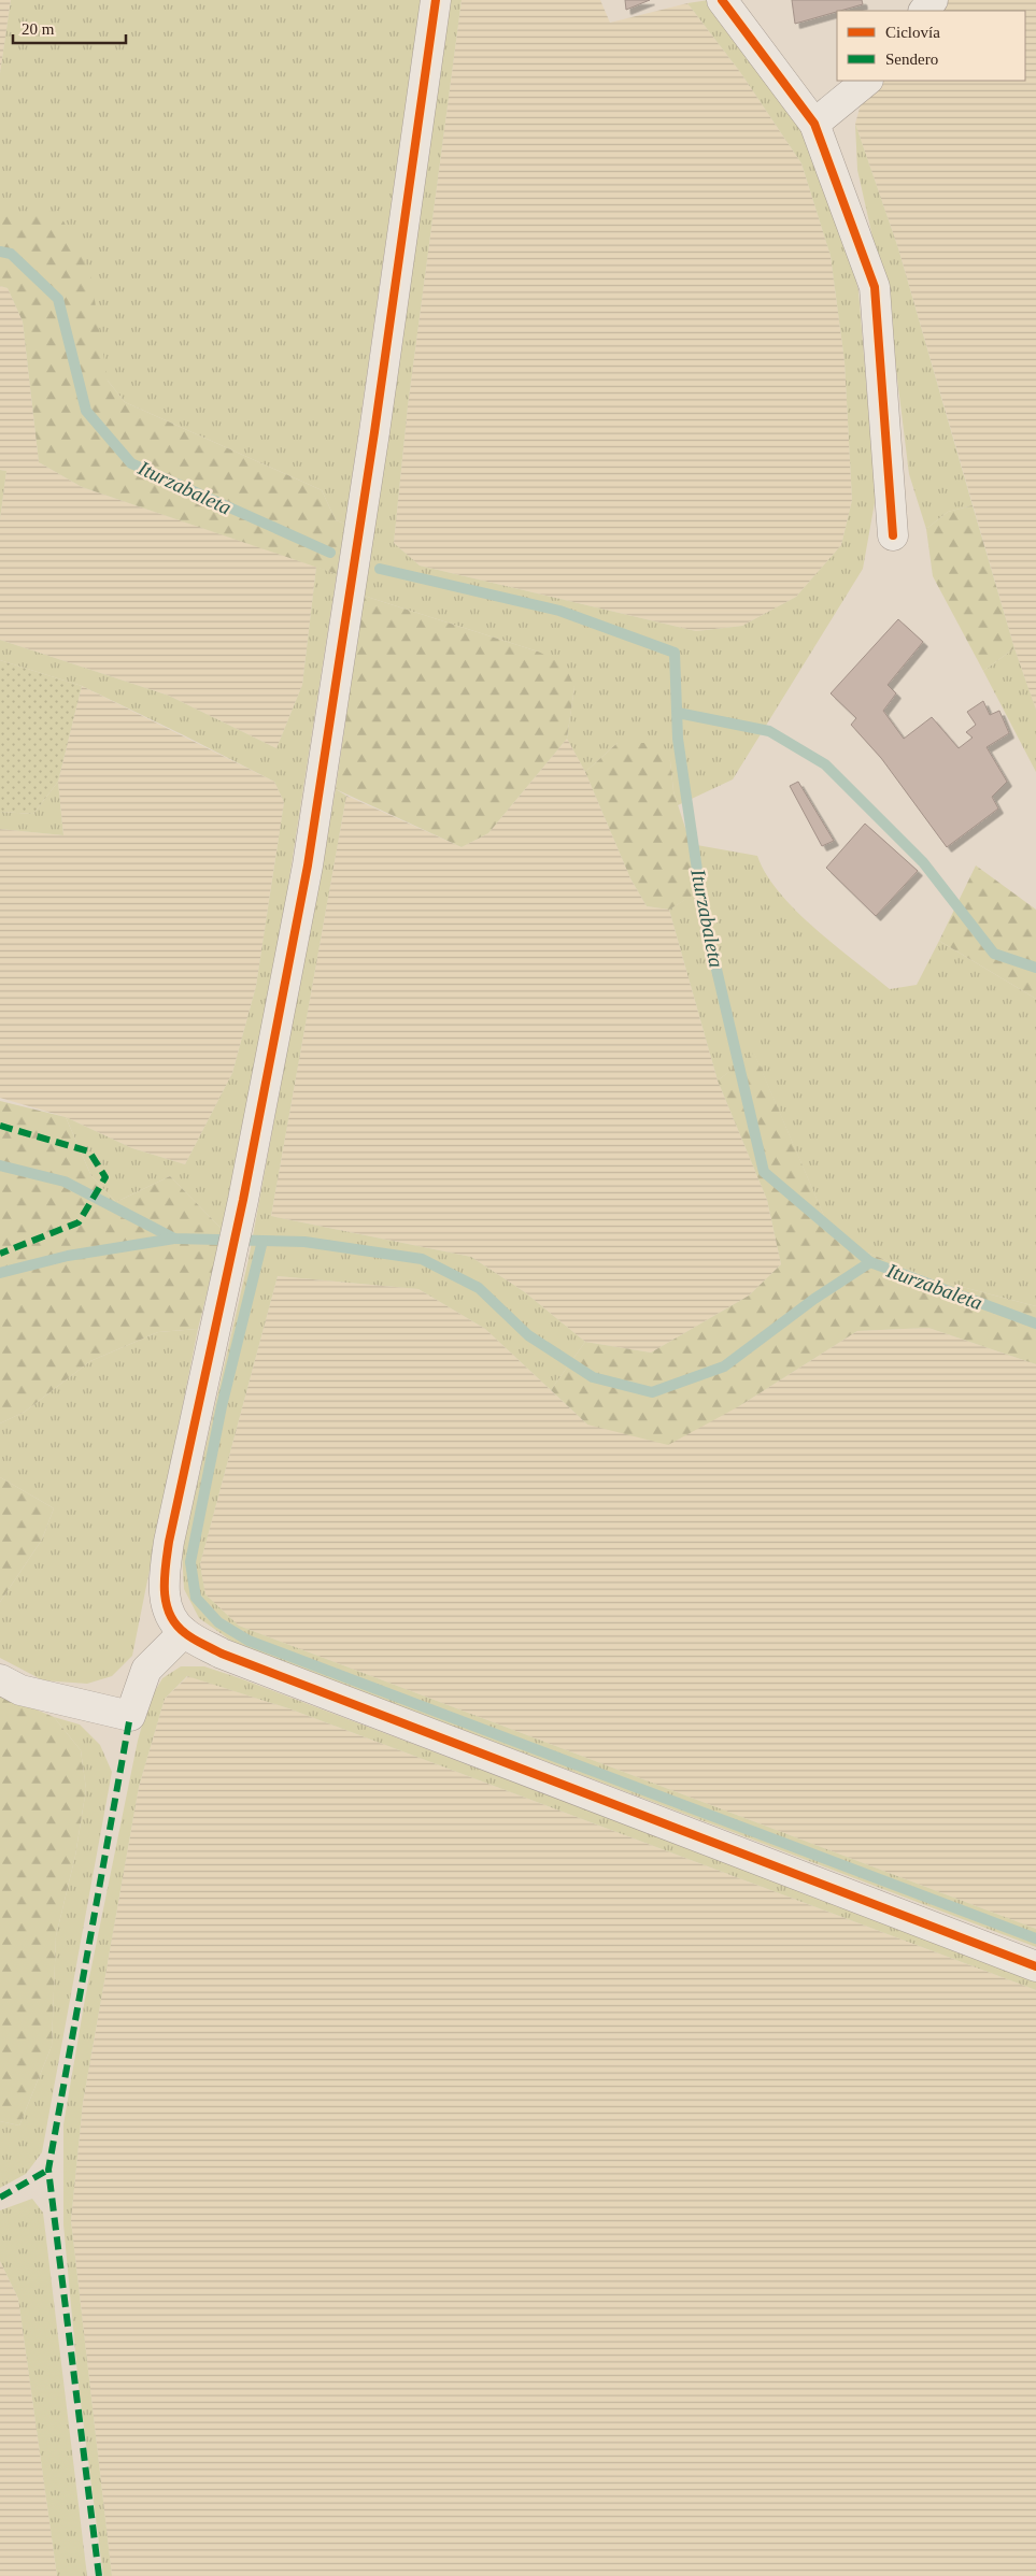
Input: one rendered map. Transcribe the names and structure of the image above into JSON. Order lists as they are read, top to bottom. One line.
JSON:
{"water":["Iturzabaleta"],"legend":["Ciclovía","Sendero"],"scale_bar":"20 m"}
